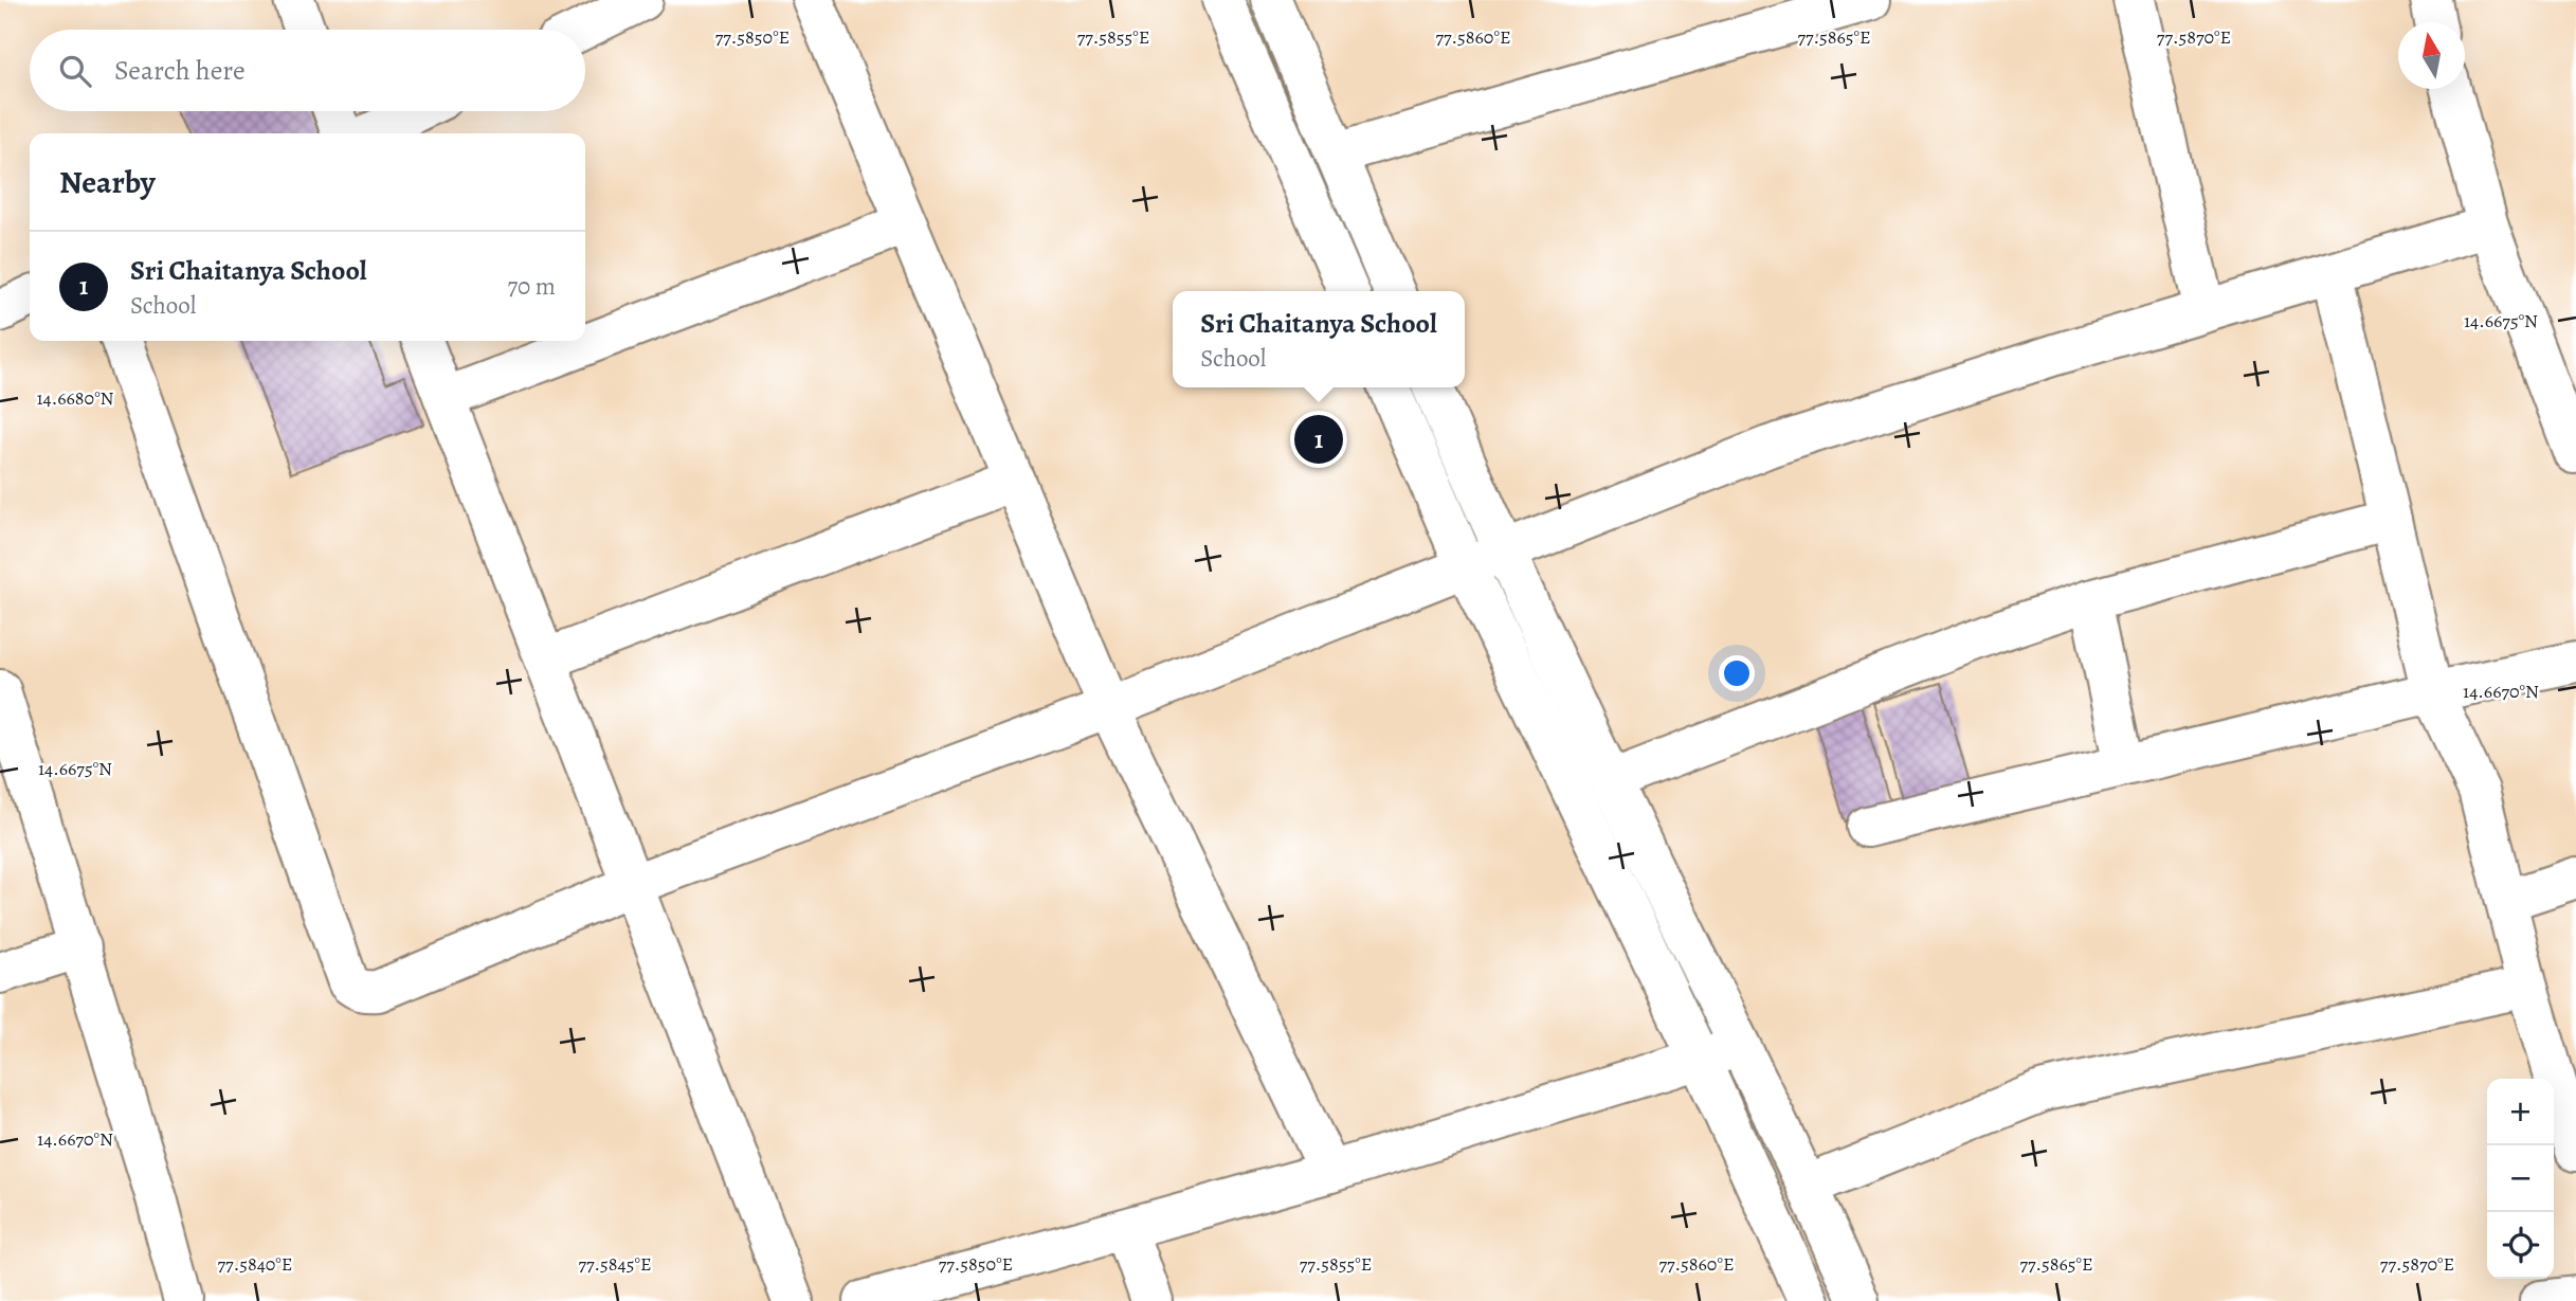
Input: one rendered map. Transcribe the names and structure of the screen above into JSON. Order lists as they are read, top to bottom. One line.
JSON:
{"north":"top","page":{"search":"Search here","heading":"Nearby","list":[{"mark":"1","name":"Sri Chaitanya School","note":"School","value":"70 m"}],"popup":["Sri Chaitanya School","School"],"pins":"1","map_buttons":["+","−"]},"coordinates":["77.5850°E","77.5855°E","77.5860°E","77.5865°E","77.5870°E","14.6675°N","14.6680°N","14.6670°N","77.5840°E","77.5845°E"]}
